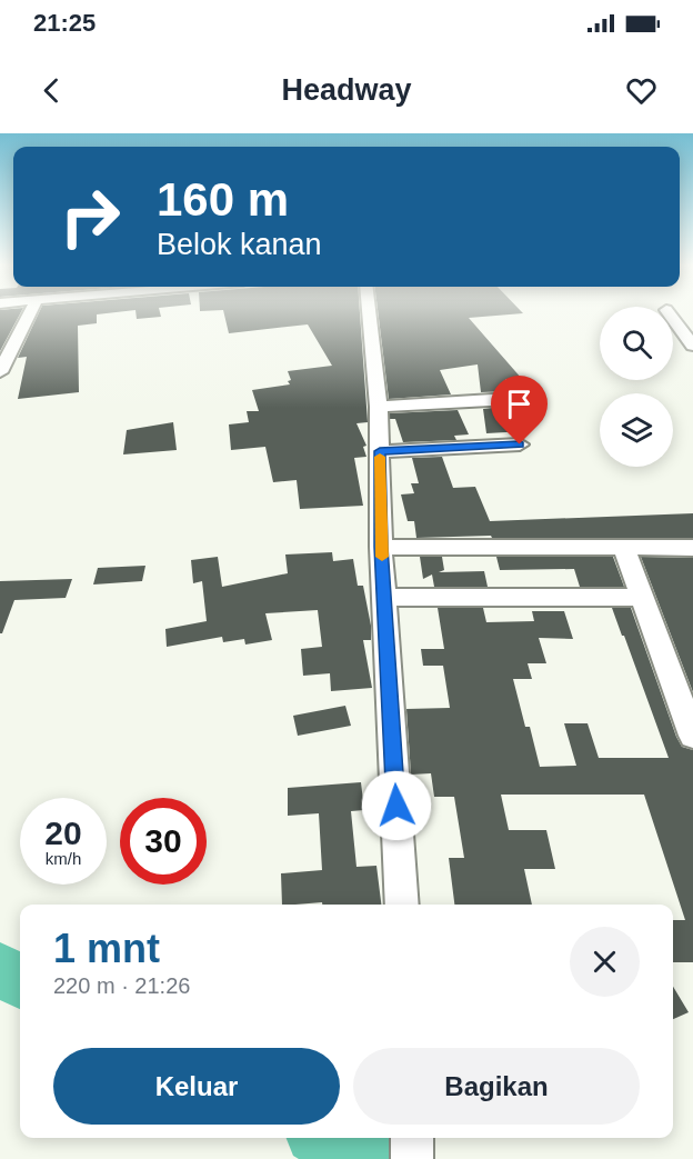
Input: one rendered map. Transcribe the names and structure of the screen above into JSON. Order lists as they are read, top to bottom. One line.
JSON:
{"page":{"status":"21:25","header":"Headway","turn":["160 m","Belok kanan"],"speed":"20 km/h","limit":"30","heading":["1 mnt","220 m · 21:26"],"buttons":["Keluar","Bagikan"]}}
